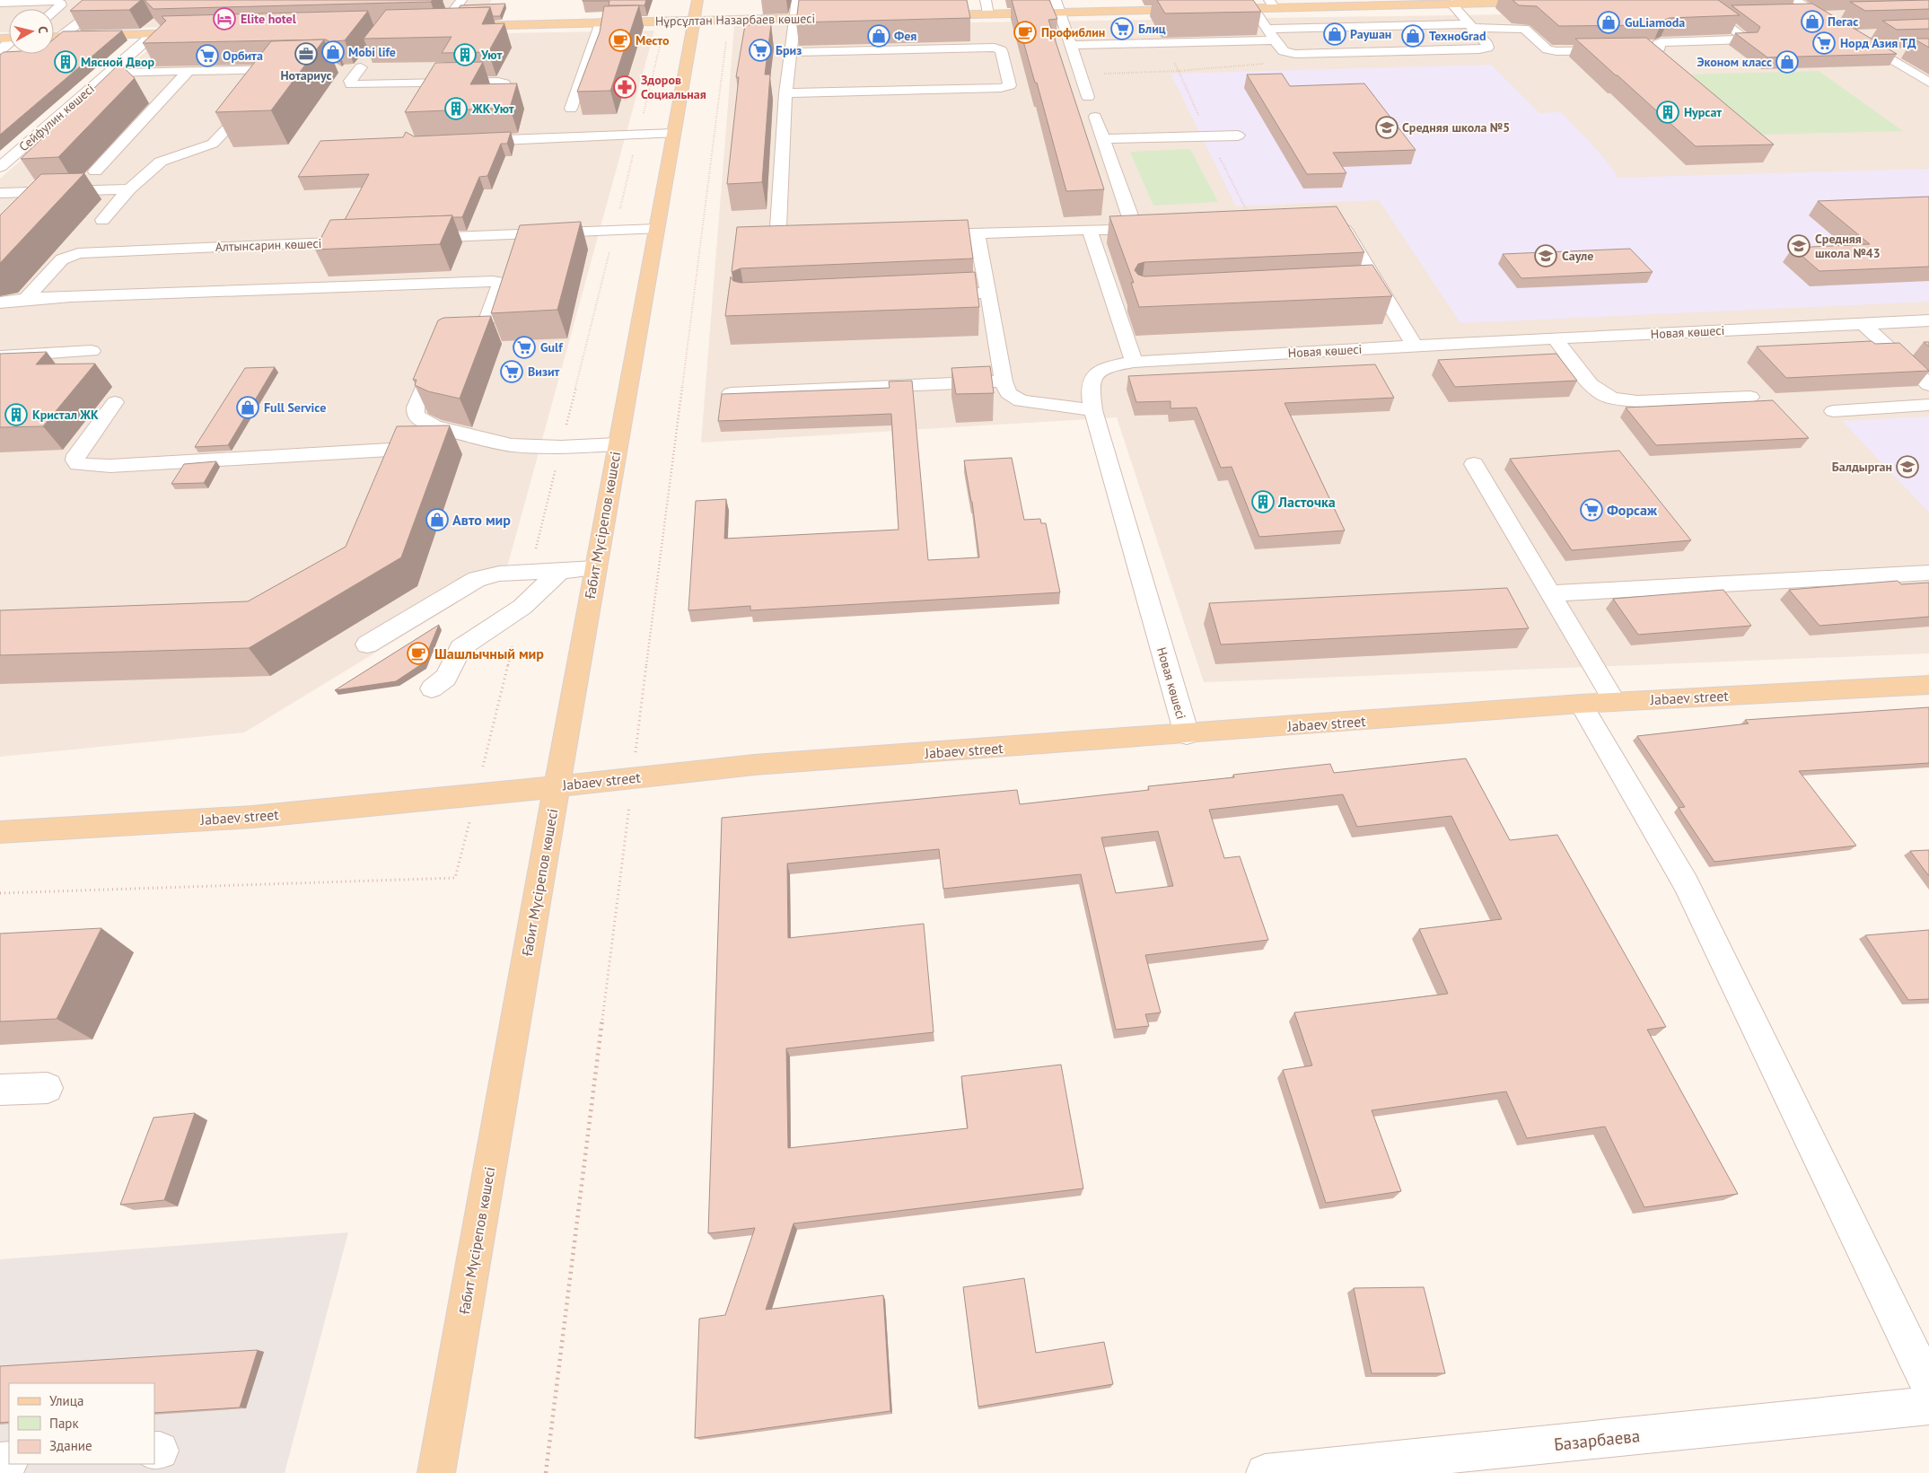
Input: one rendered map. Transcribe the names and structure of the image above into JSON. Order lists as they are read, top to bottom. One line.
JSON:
{"streets":{"main road":["Нұрсұлтан Назарбаев көшесі","Ғабит Мүсірепов көшесі","Jabaev street"],"street":["Сейфулин көшесі","Алтынсарин көшесі","Новая көшесі","Базарбаева"]},"crossings":[["Нұрсұлтан Назарбаев көшесі","Ғабит Мүсірепов көшесі"],["Новая көшесі","Jabaev street"],["Ғабит Мүсірепов көшесі","Jabaev street"]],"places":{"hotel":["Elite hotel"],"shop":["Пегас","GuLiamoda","Раушан","Фея","ТехноGrad","Mobi life","Эконом класс","Full Service","Авто мир"],"supermarket":["Блиц","Норд Азия ТД","Бриз","Орбита","Gulf","Визит","Форсаж"],"cafe":["Профиблин","Место","Шашлычный мир"],"office":["Нотариус"],"building":["Уют","Мясной Двор","ЖК Уют","Нурсат","Кристал ЖК","Ласточка"],"pharmacy":["Здоров Социальная"],"school or university":["Средняя школа №5","Средняя школа №43","Сауле","Балдырган"]},"legend":["Улица","Парк","Здание"],"north":"right"}
